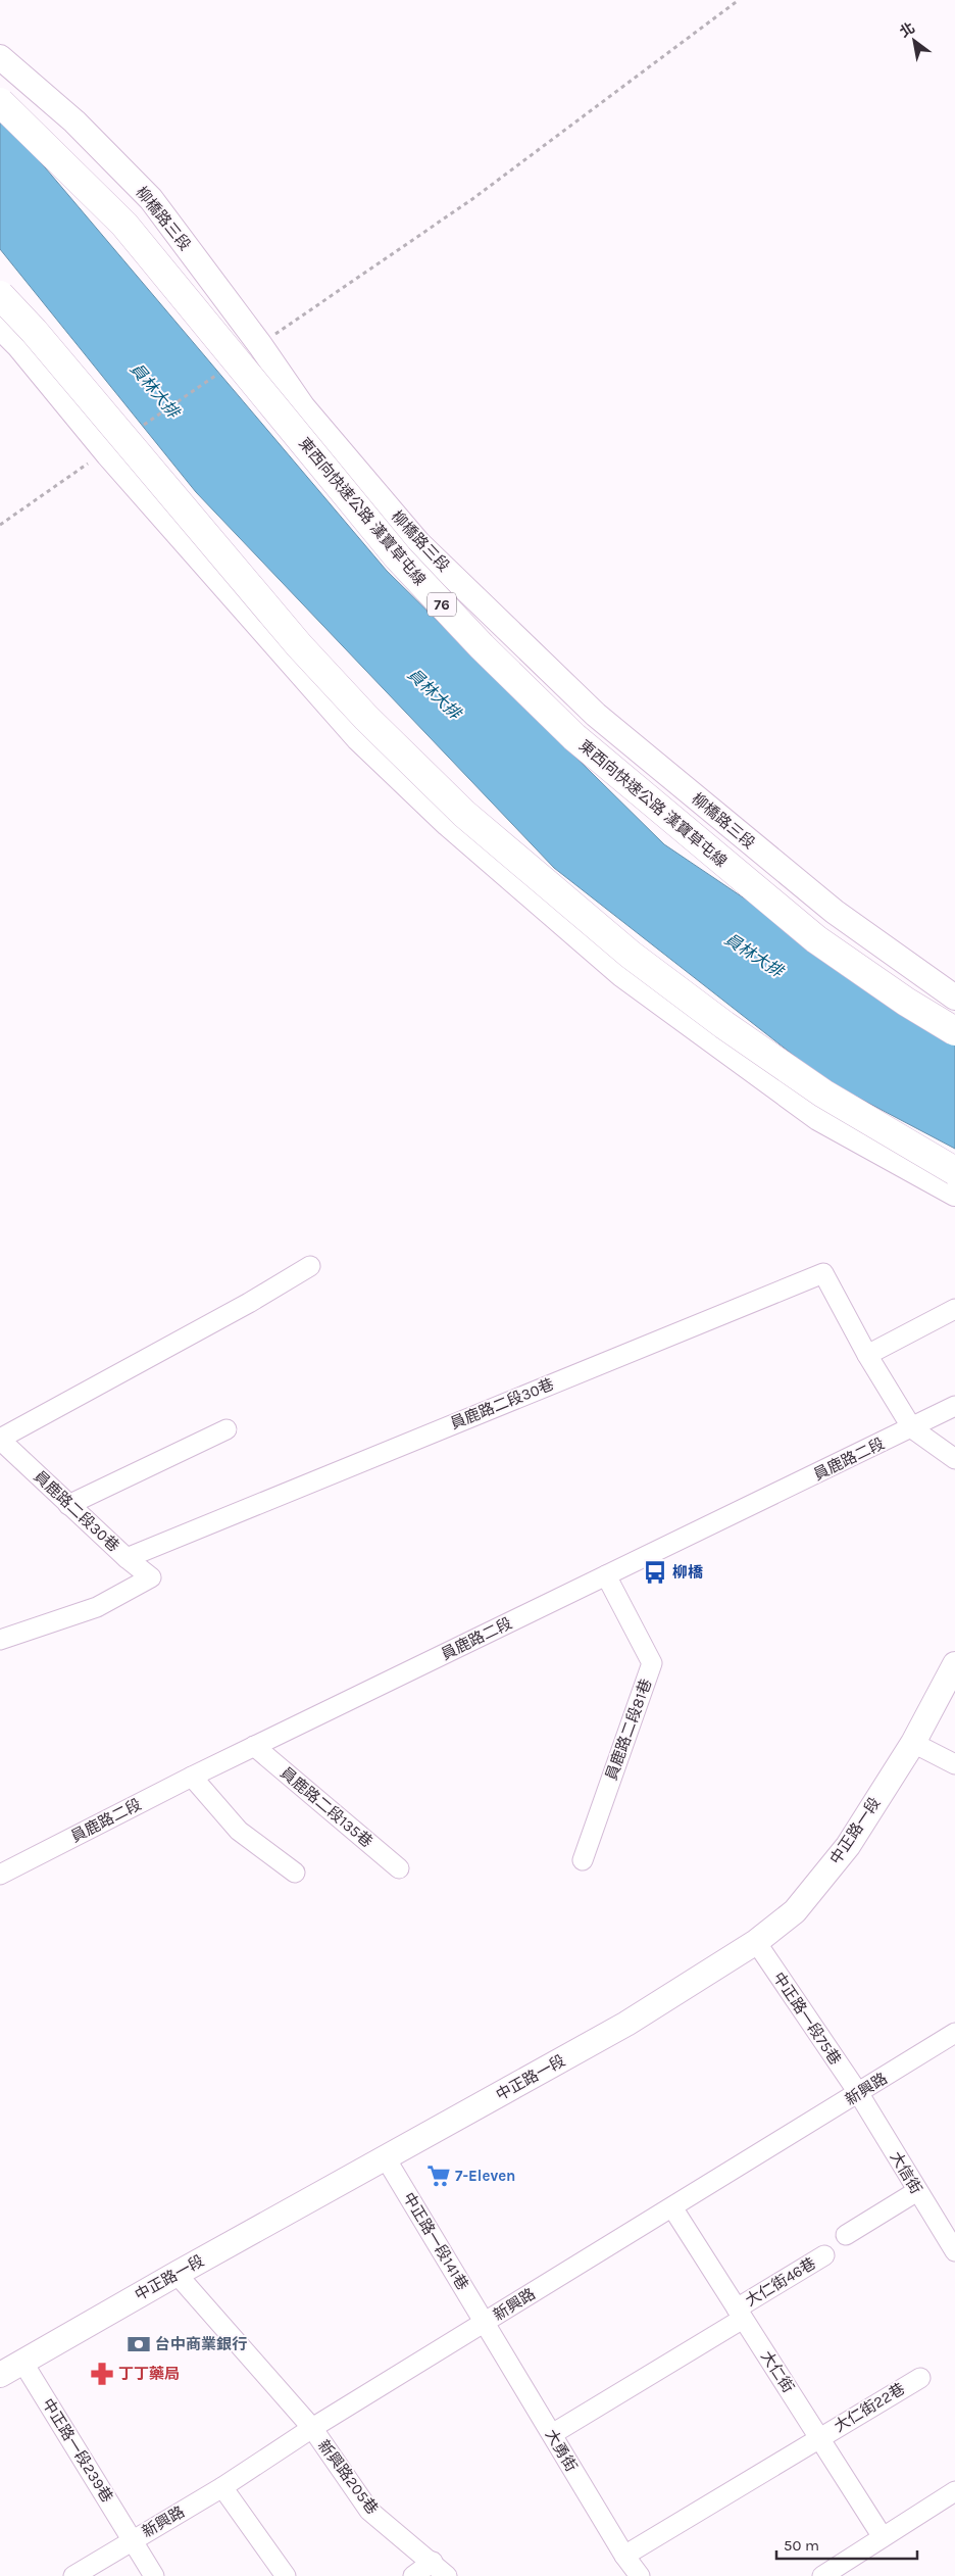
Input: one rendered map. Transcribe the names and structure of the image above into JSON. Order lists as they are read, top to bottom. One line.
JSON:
{"streets":{"highway":["東西向快速公路 漢寶草屯線","76"],"main road":["柳橋路三段","中正路一段"],"street":["員鹿路二段30巷","員鹿路二段","員鹿路二段81巷","員鹿路二段135巷","中正路一段75巷","新興路","大信街","中正路一段141巷","大仁街46巷","大仁街","大仁街22巷","中正路一段239巷","大勇街","新興路205巷"]},"crossings":[["員鹿路二段30巷","員鹿路二段"],["員鹿路二段","員鹿路二段81巷"],["員鹿路二段","員鹿路二段135巷"],["中正路一段","中正路一段75巷"],["中正路一段","中正路一段141巷"],["中正路一段","中正路一段239巷"],["中正路一段","新興路205巷"],["中正路一段75巷","新興路"],["中正路一段75巷","大信街"],["新興路","大信街"],["新興路","中正路一段141巷"],["新興路","大仁街"],["新興路","中正路一段239巷"],["新興路","大勇街"],["新興路","新興路205巷"],["中正路一段141巷","大勇街"],["大仁街46巷","大仁街"],["大仁街46巷","大勇街"],["大仁街","大仁街22巷"],["大仁街22巷","大勇街"]],"water":["員林大排"],"places":{"bus stop":["柳橋"],"supermarket":["7-Eleven"],"bank":["台中商業銀行"],"pharmacy":["丁丁藥局"]},"scale_bar":"50 m","north":"top left"}
